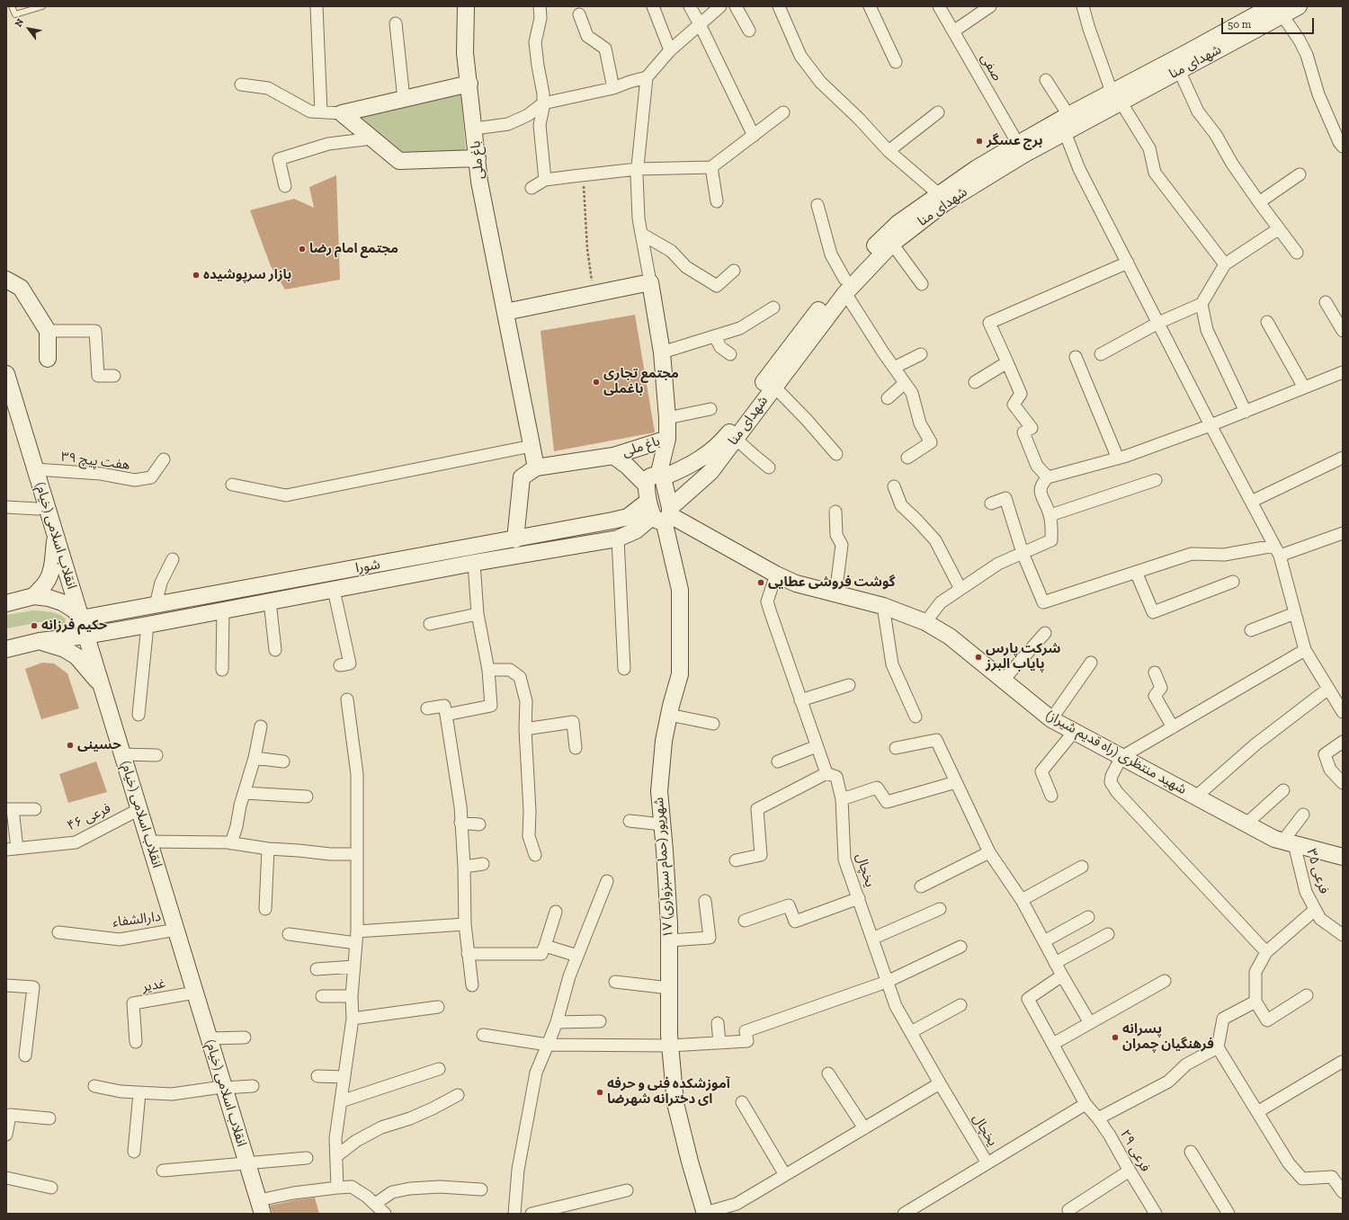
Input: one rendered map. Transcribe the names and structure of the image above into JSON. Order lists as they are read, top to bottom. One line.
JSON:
{"streets":{"street":["شهدای منا","صفی","باغ ملی","هفت پیچ ۳۹","انقلاب اسلامی (خیام)","شورا","شهید منتظری (راه قدیم شیراز)","فرعی ۴۶","۱۷ شهریور (حمام سبزواری)","یخچال","فرعی ۳۵","دارالشفاء","غدیر","فرعی ۲۹"]},"crossings":[["شهدای منا","صفی"],["شهدای منا","شورا"],["شهدای منا","شهید منتظری (راه قدیم شیراز)"],["شهدای منا","۱۷ شهریور (حمام سبزواری)"],["هفت پیچ ۳۹","انقلاب اسلامی (خیام)"],["انقلاب اسلامی (خیام)","شورا"],["انقلاب اسلامی (خیام)","فرعی ۴۶"],["انقلاب اسلامی (خیام)","دارالشفاء"],["انقلاب اسلامی (خیام)","غدیر"],["شورا","شهید منتظری (راه قدیم شیراز)"],["شورا","۱۷ شهریور (حمام سبزواری)"],["شهید منتظری (راه قدیم شیراز)","۱۷ شهریور (حمام سبزواری)"],["شهید منتظری (راه قدیم شیراز)","یخچال"],["شهید منتظری (راه قدیم شیراز)","فرعی ۳۵"]],"places":["برج عسگر","مجتمع امام رضا","بازار سرپوشیده","مجتمع تجاری باغملی","گوشت فروشی عطایی","حکیم فرزانه","شرکت پارس پایاب البرز","حسینی","پسرانه فرهنگیان چمران","آموزشکده فنی و حرفه ای دخترانه شهرضا"],"scale_bar":"50 m","north":"top left"}
